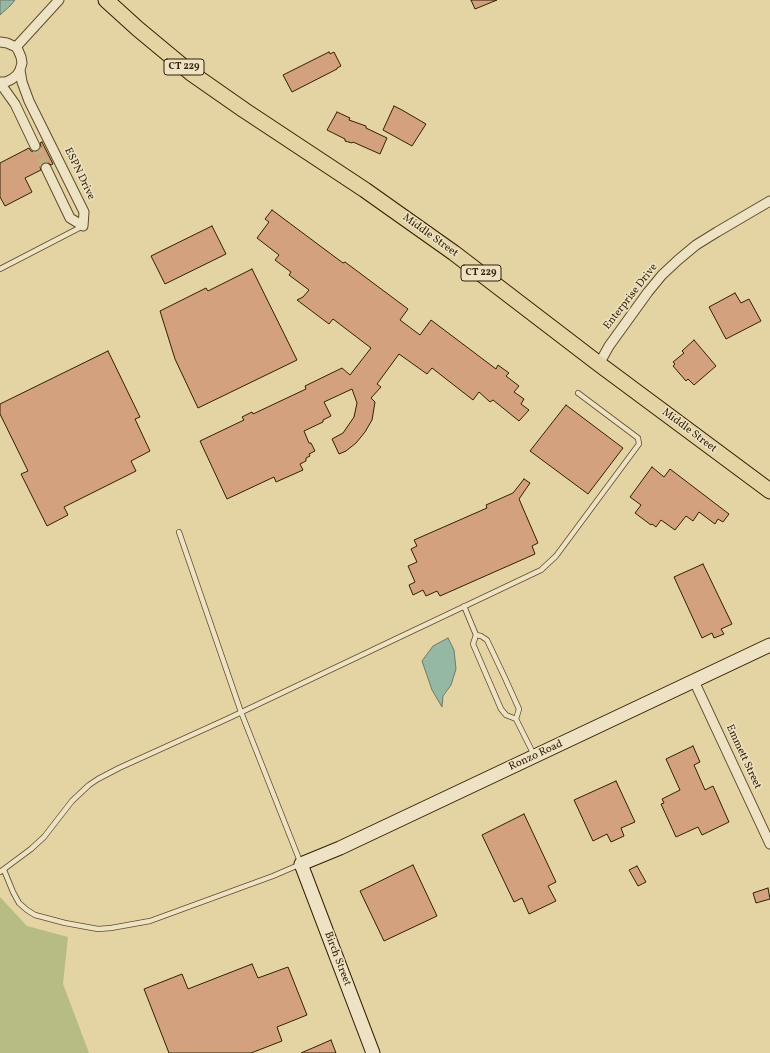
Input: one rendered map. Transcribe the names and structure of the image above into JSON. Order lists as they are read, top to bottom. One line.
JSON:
{"streets":{"main road":["CT 229","Middle Street","Ronzo Road","Birch Street"],"street":["ESPN Drive","Enterprise Drive","Emmett Street"]},"crossings":[["Middle Street","Enterprise Drive"],["Ronzo Road","Emmett Street"],["Ronzo Road","Birch Street"]]}
